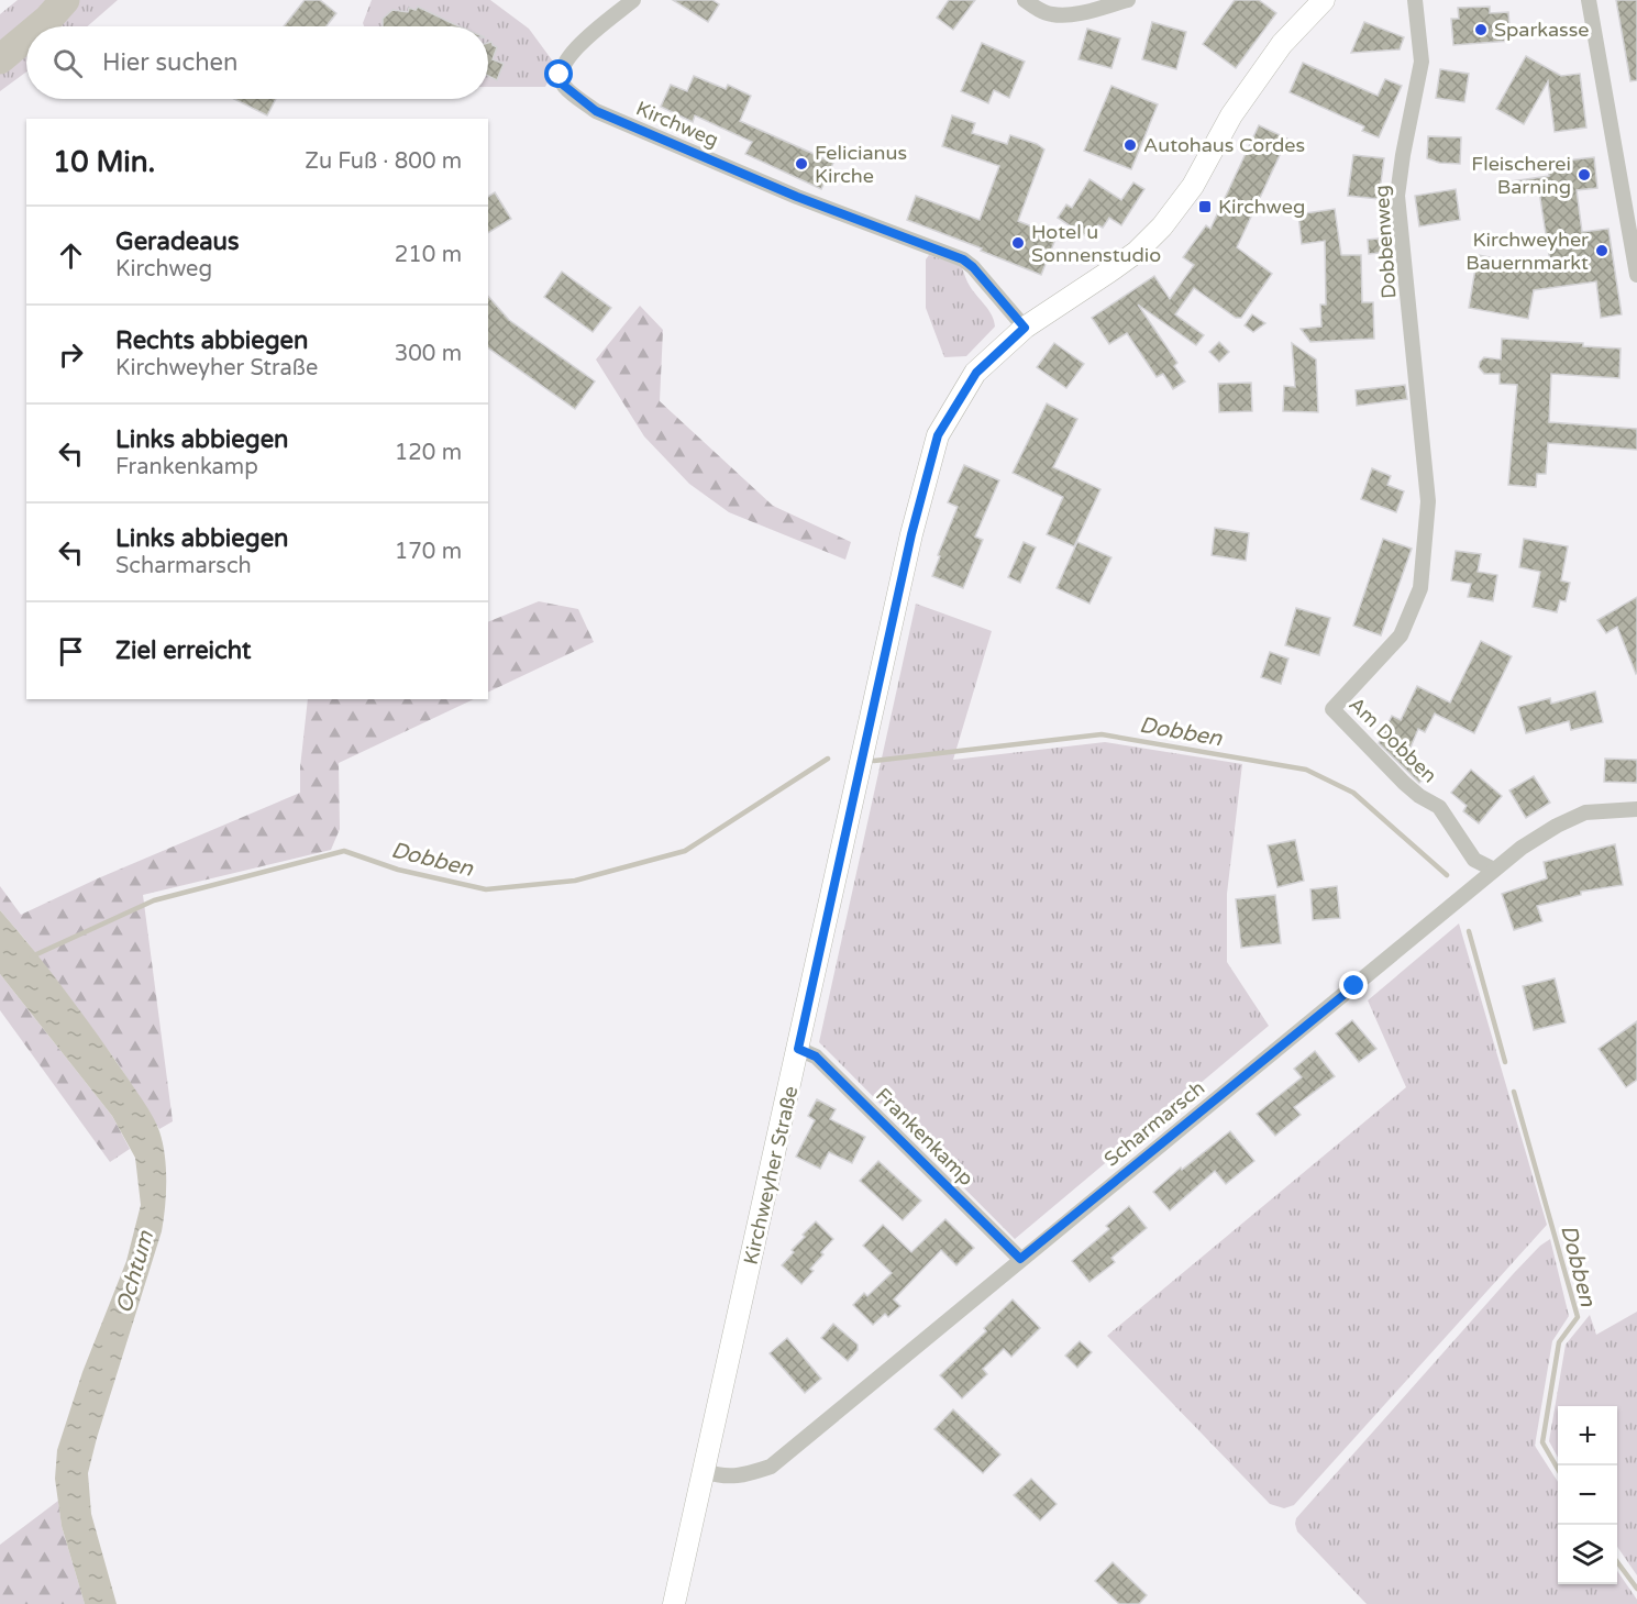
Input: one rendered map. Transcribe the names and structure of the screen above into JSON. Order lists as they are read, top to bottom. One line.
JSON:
{"streets":{"main road":["Kirchweyher Straße"],"street":["Kirchweg","Dobbenweg","Am Dobben","Scharmarsch","Frankenkamp"]},"crossings":[["Kirchweg","Kirchweyher Straße"],["Dobbenweg","Am Dobben"],["Am Dobben","Scharmarsch"],["Scharmarsch","Frankenkamp"],["Scharmarsch","Kirchweyher Straße"],["Frankenkamp","Kirchweyher Straße"]],"water":["Dobben","Ochtum"],"places":{"other":["Sparkasse","Autohaus Cordes","Felicianus Kirche","Fleischerei Barning","Hotel u Sonnenstudio","Kirchweyher Bauernmarkt"],"transit":["Kirchweg"]},"page":{"search":"Hier suchen","heading":["10 Min.","Zu Fuß · 800 m"],"list":[["Geradeaus","Kirchweg","210 m"],["Rechts abbiegen","Kirchweyher Straße","300 m"],["Links abbiegen","Frankenkamp","120 m"],["Links abbiegen","Scharmarsch","170 m"],"Ziel erreicht"],"map_buttons":["+","−"]}}
